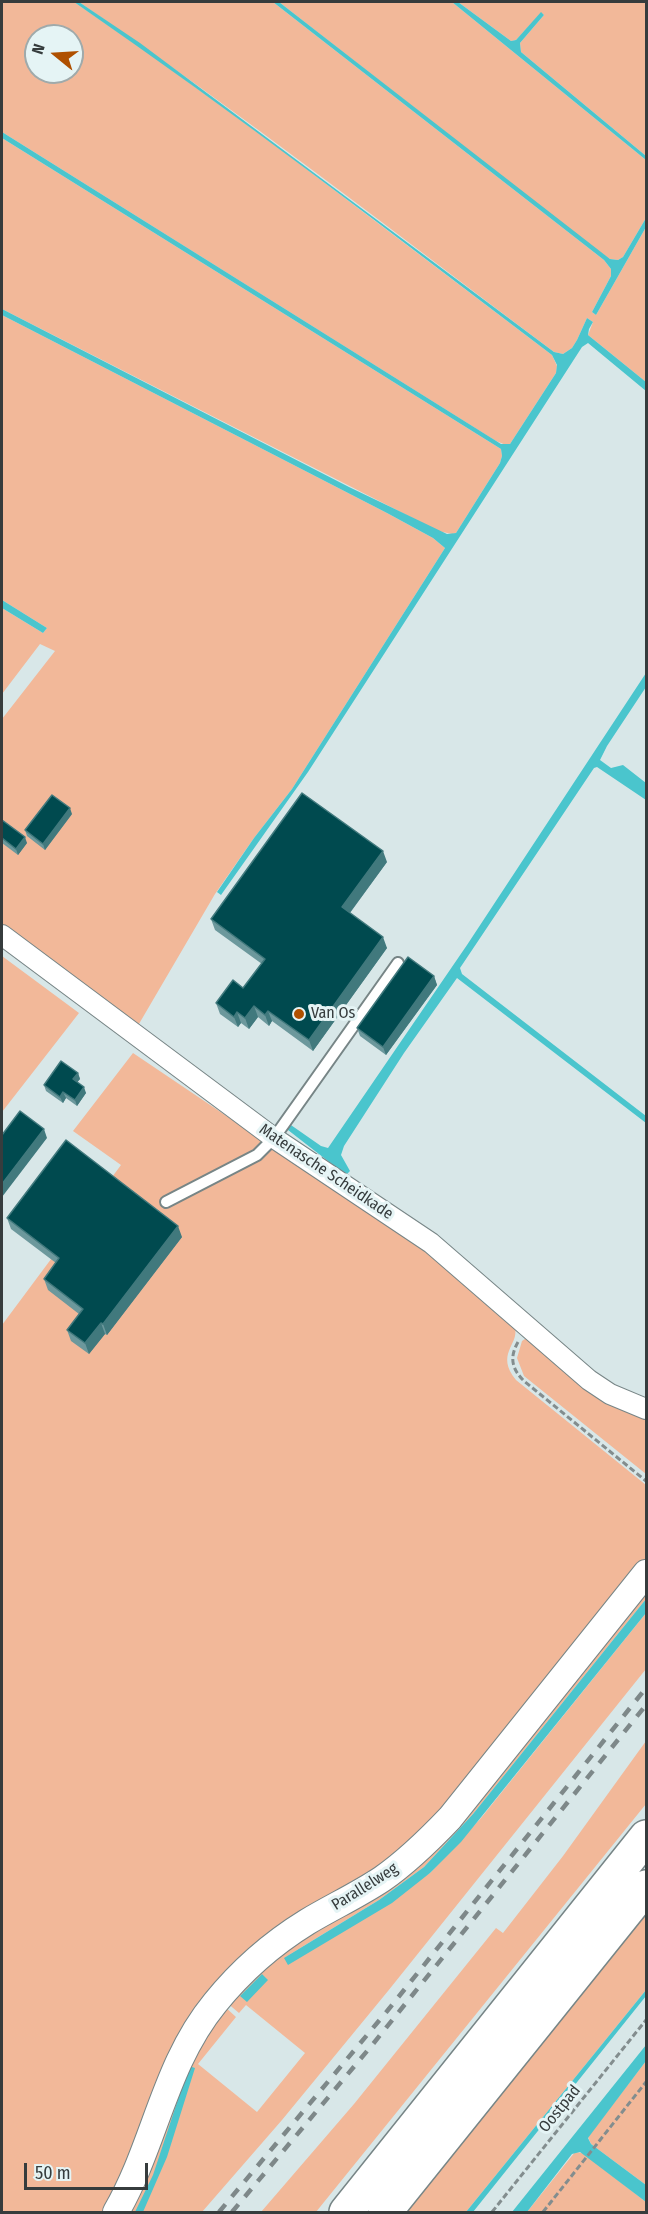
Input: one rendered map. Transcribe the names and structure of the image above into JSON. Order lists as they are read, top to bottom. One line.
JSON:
{"streets":{"street":["Matenasche Scheidkade","Parallelweg"],"path":["Oostpad"]},"places":["Van Os"],"scale_bar":"50 m","north":"left"}
